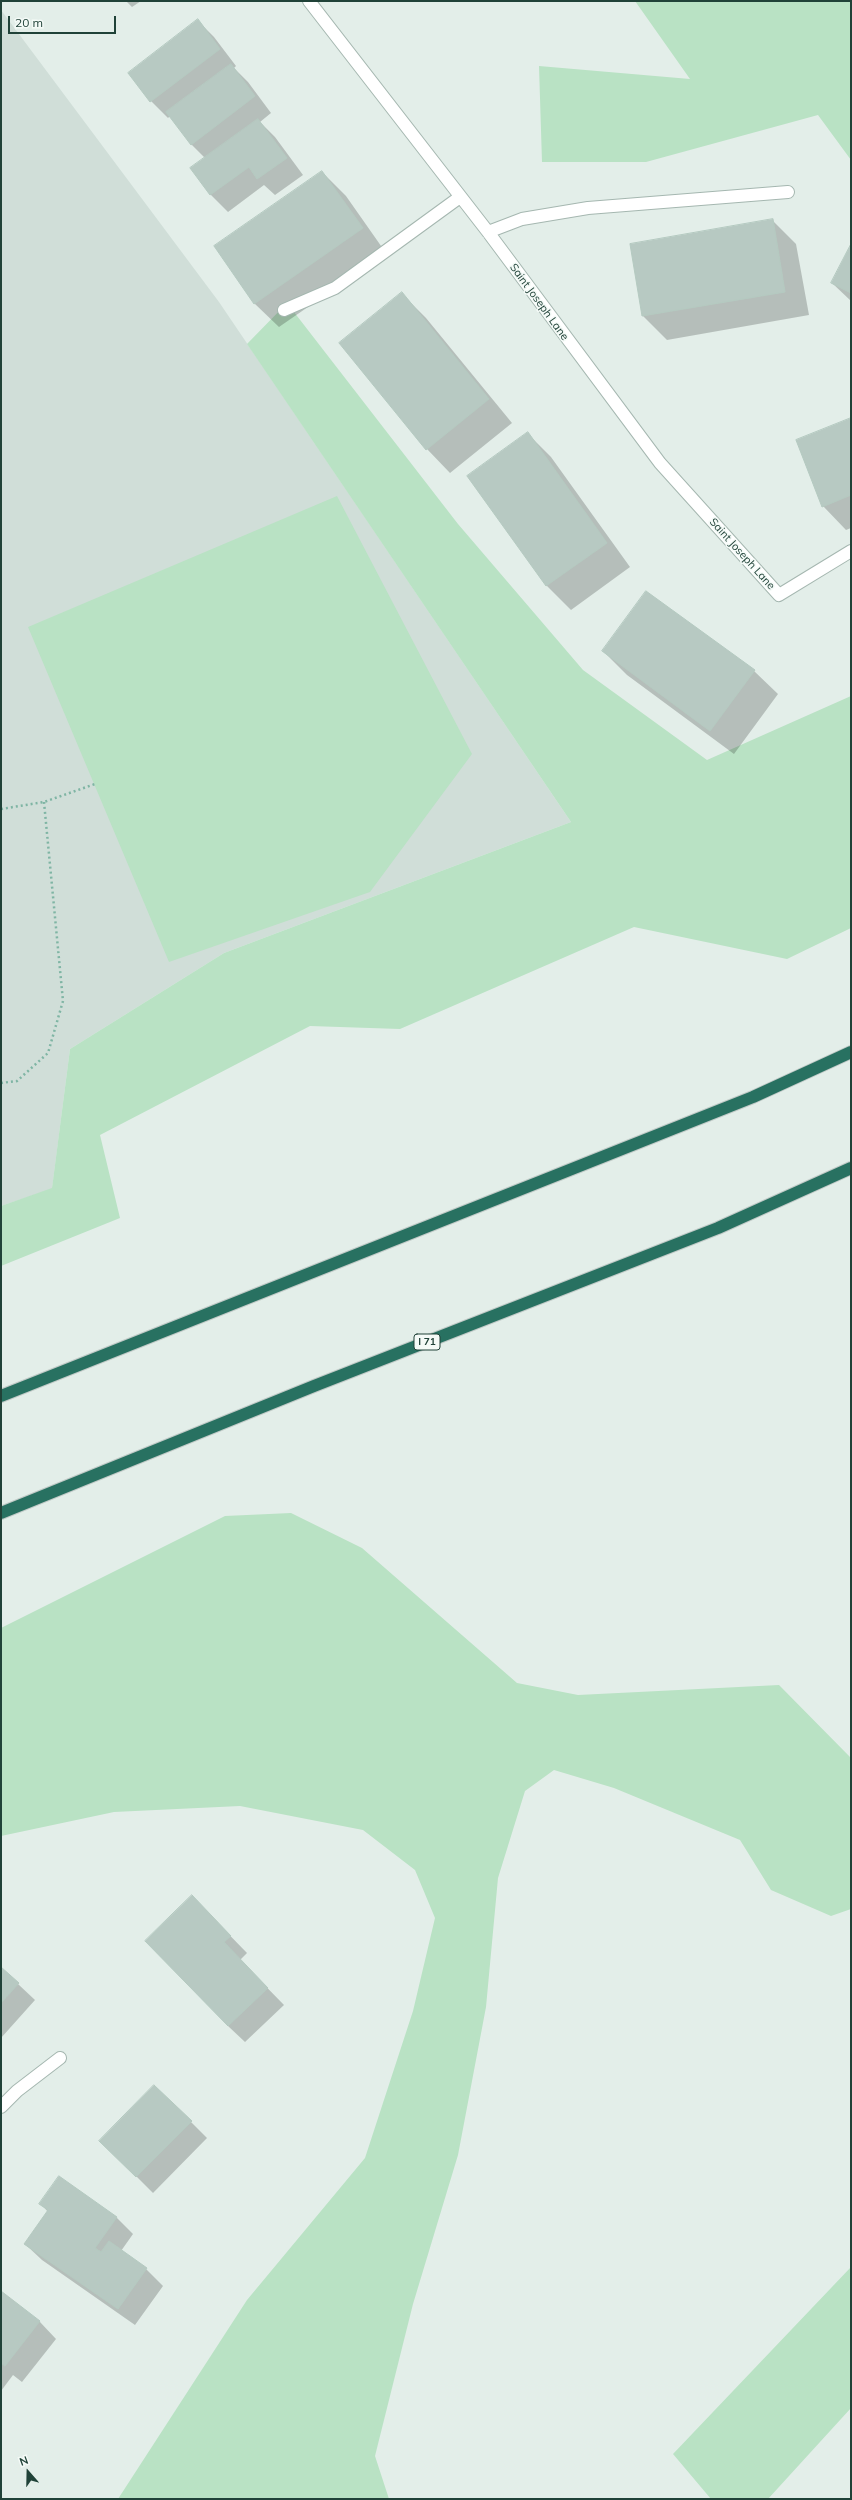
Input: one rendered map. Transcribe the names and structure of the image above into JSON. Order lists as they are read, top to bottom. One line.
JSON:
{"streets":{"highway":["I 71"],"street":["Saint Joseph Lane"]},"scale_bar":"20 m","north":"top"}
